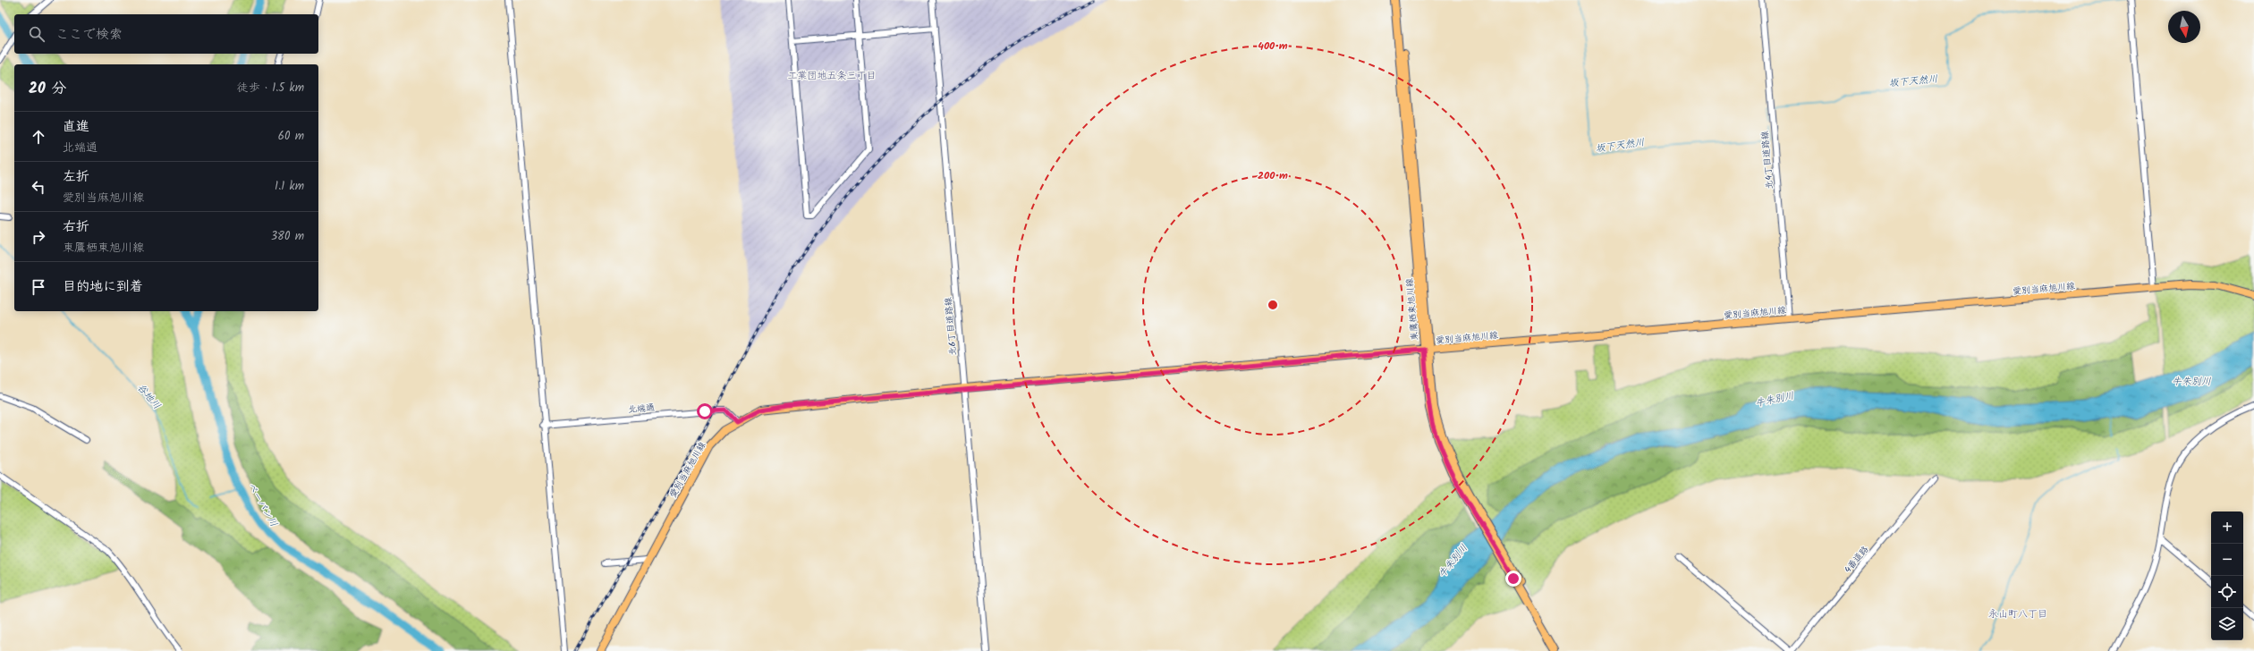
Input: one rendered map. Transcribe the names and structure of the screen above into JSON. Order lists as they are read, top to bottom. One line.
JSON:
{"streets":{"main road":["愛別当麻旭川線","東鷹栖東旭川線"],"street":["北4丁目道路線","北6丁目道路線","北端通","4番道路"]},"crossings":[["北4丁目道路線","愛別当麻旭川線"],["愛別当麻旭川線","東鷹栖東旭川線"],["愛別当麻旭川線","北6丁目道路線"],["愛別当麻旭川線","北端通"]],"districts":["工業団地五条三丁目","永山町八丁目"],"water":["坂下天然川","牛朱別川","谷地川","ペーパン川"],"north":"bottom","page":{"search":"ここで検索","heading":["20 分","徒歩 · 1.5 km"],"list":[["直進","北端通","60 m"],["左折","愛別当麻旭川線","1.1 km"],["右折","東鷹栖東旭川線","380 m"],"目的地に到着"],"map_buttons":["+","−"]},"rings":["400 m","200 m"]}
